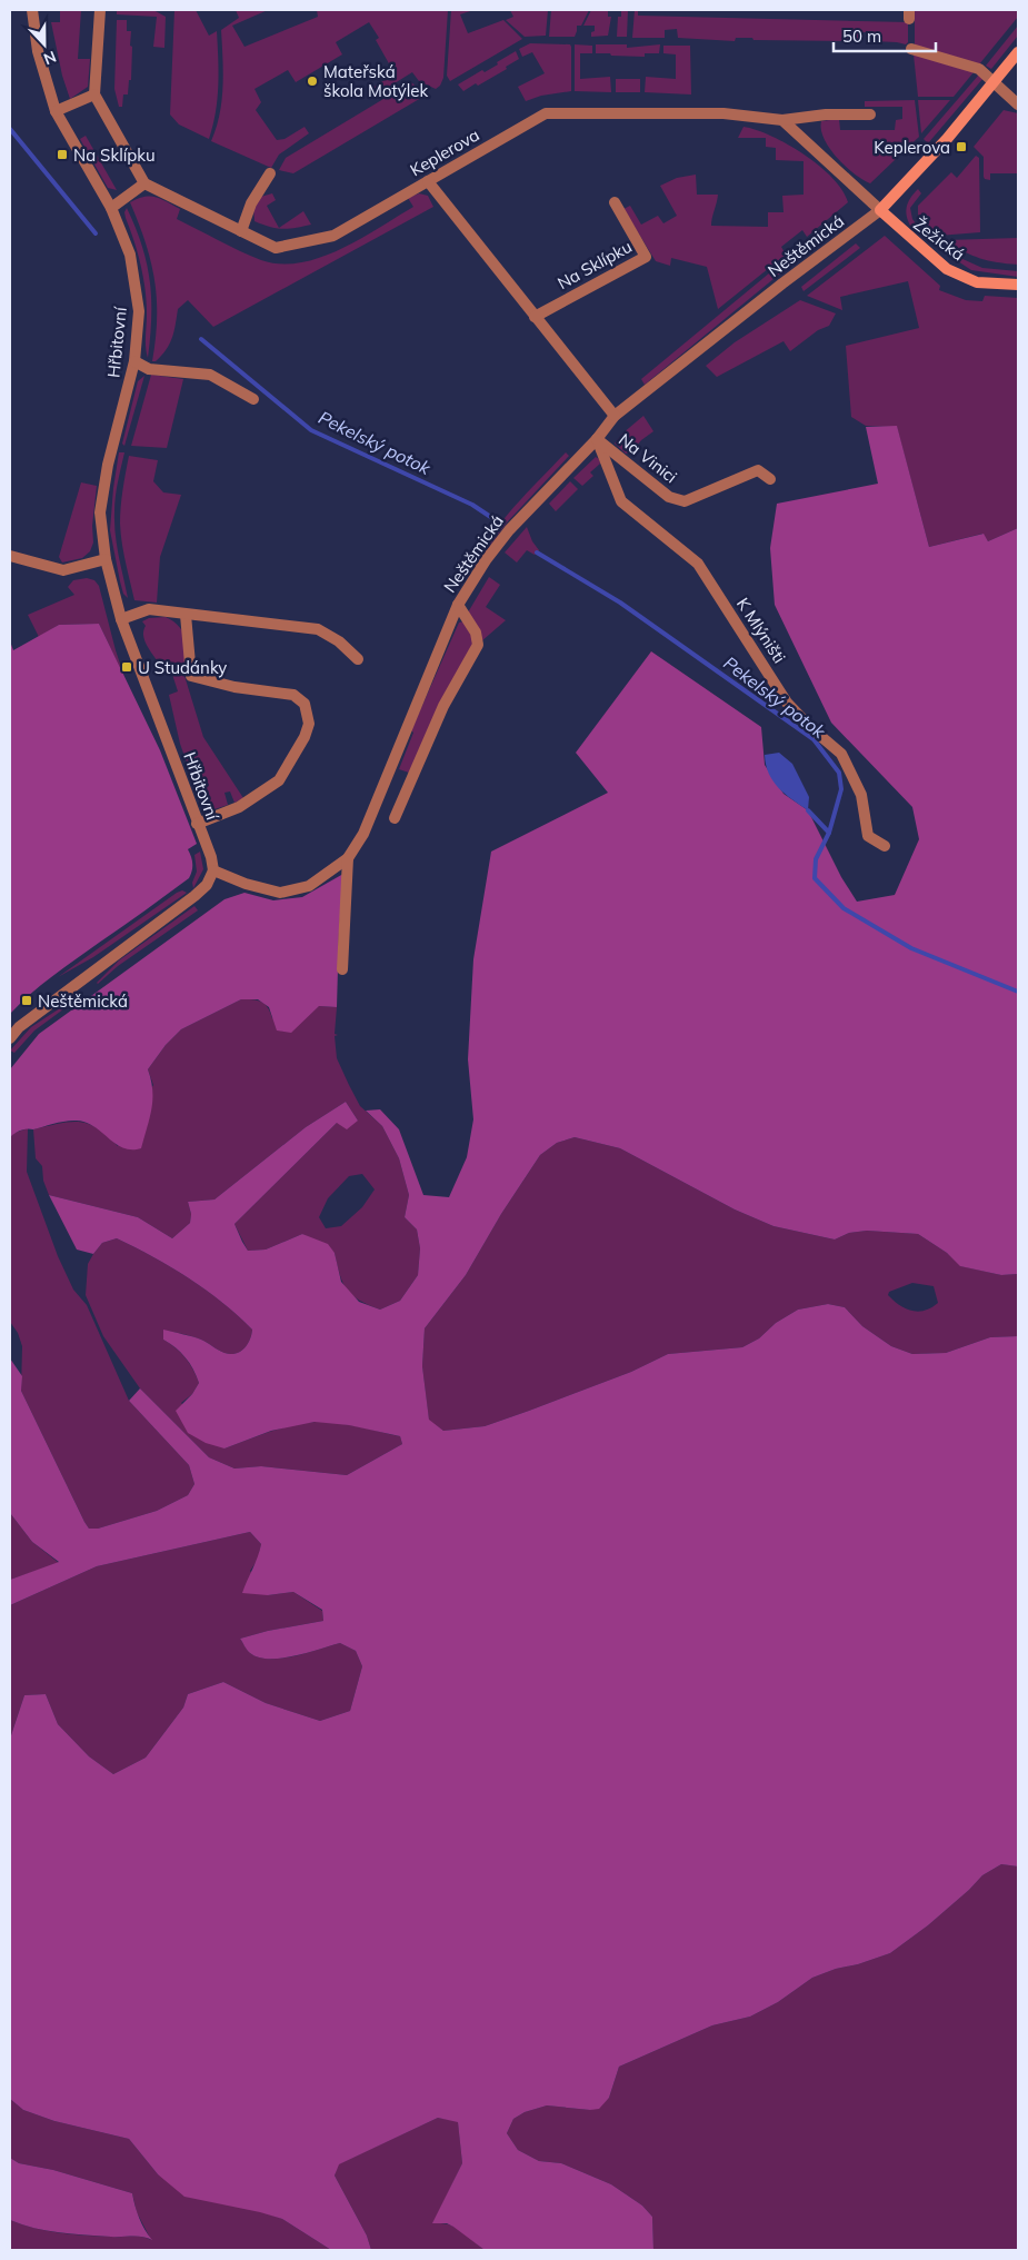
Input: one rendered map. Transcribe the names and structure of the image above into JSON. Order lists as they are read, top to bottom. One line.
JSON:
{"streets":{"street":["Keplerova","Žežická","Neštěmická","Na Sklípku","Hřbitovní","Na Vinici","K Mlýništi"]},"crossings":[["Žežická","Neštěmická"],["Neštěmická","Hřbitovní"],["Neštěmická","Na Vinici"],["Neštěmická","K Mlýništi"],["Na Vinici","K Mlýništi"]],"water":["Pekelský potok"],"places":{"other":["Mateřská škola Motýlek"],"transit":["Keplerova","Na Sklípku","U Studánky","Neštěmická"]},"scale_bar":"50 m","north":"bottom"}
